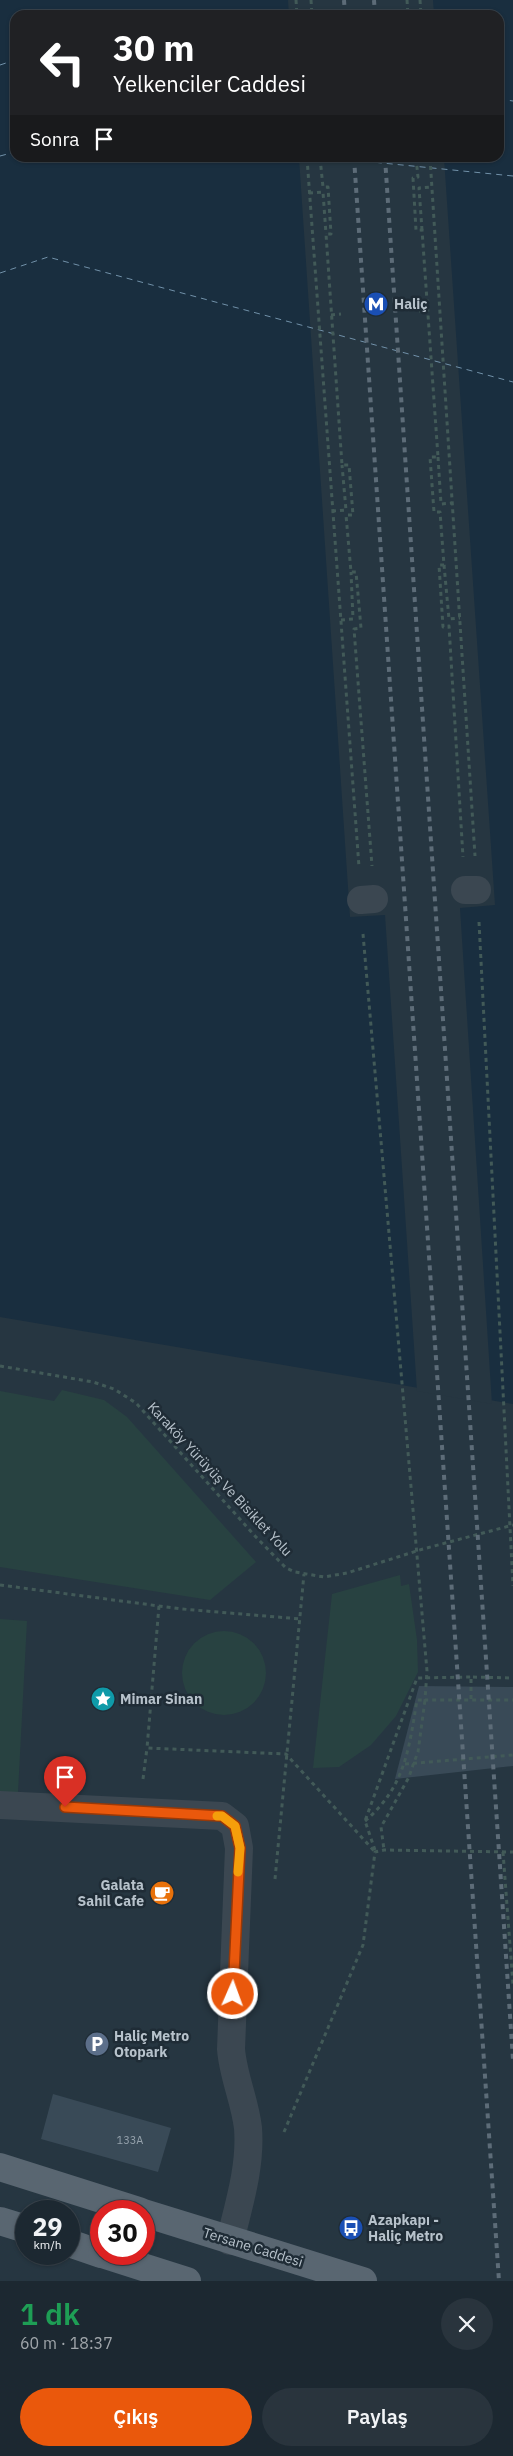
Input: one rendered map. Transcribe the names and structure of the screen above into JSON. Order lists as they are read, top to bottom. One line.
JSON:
{"streets":{"main road":["Tersane Caddesi"],"path":["Karaköy Yürüyüş Ve Bisiklet Yolu"]},"places":{"metro station":["Haliç"],"place":["Mimar Sinan"],"cafe":["Galata Sahil Cafe"],"parking":["Haliç Metro Otopark"],"bus stop":["Azapkapı - Haliç Metro"]},"house_numbers":["133A"],"page":{"turn":["30 m","Yelkenciler Caddesi"],"then":"Sonra","speed":"29 km/h","limit":"30","heading":["1 dk","60 m · 18:37"],"buttons":["Çıkış","Paylaş"]}}
